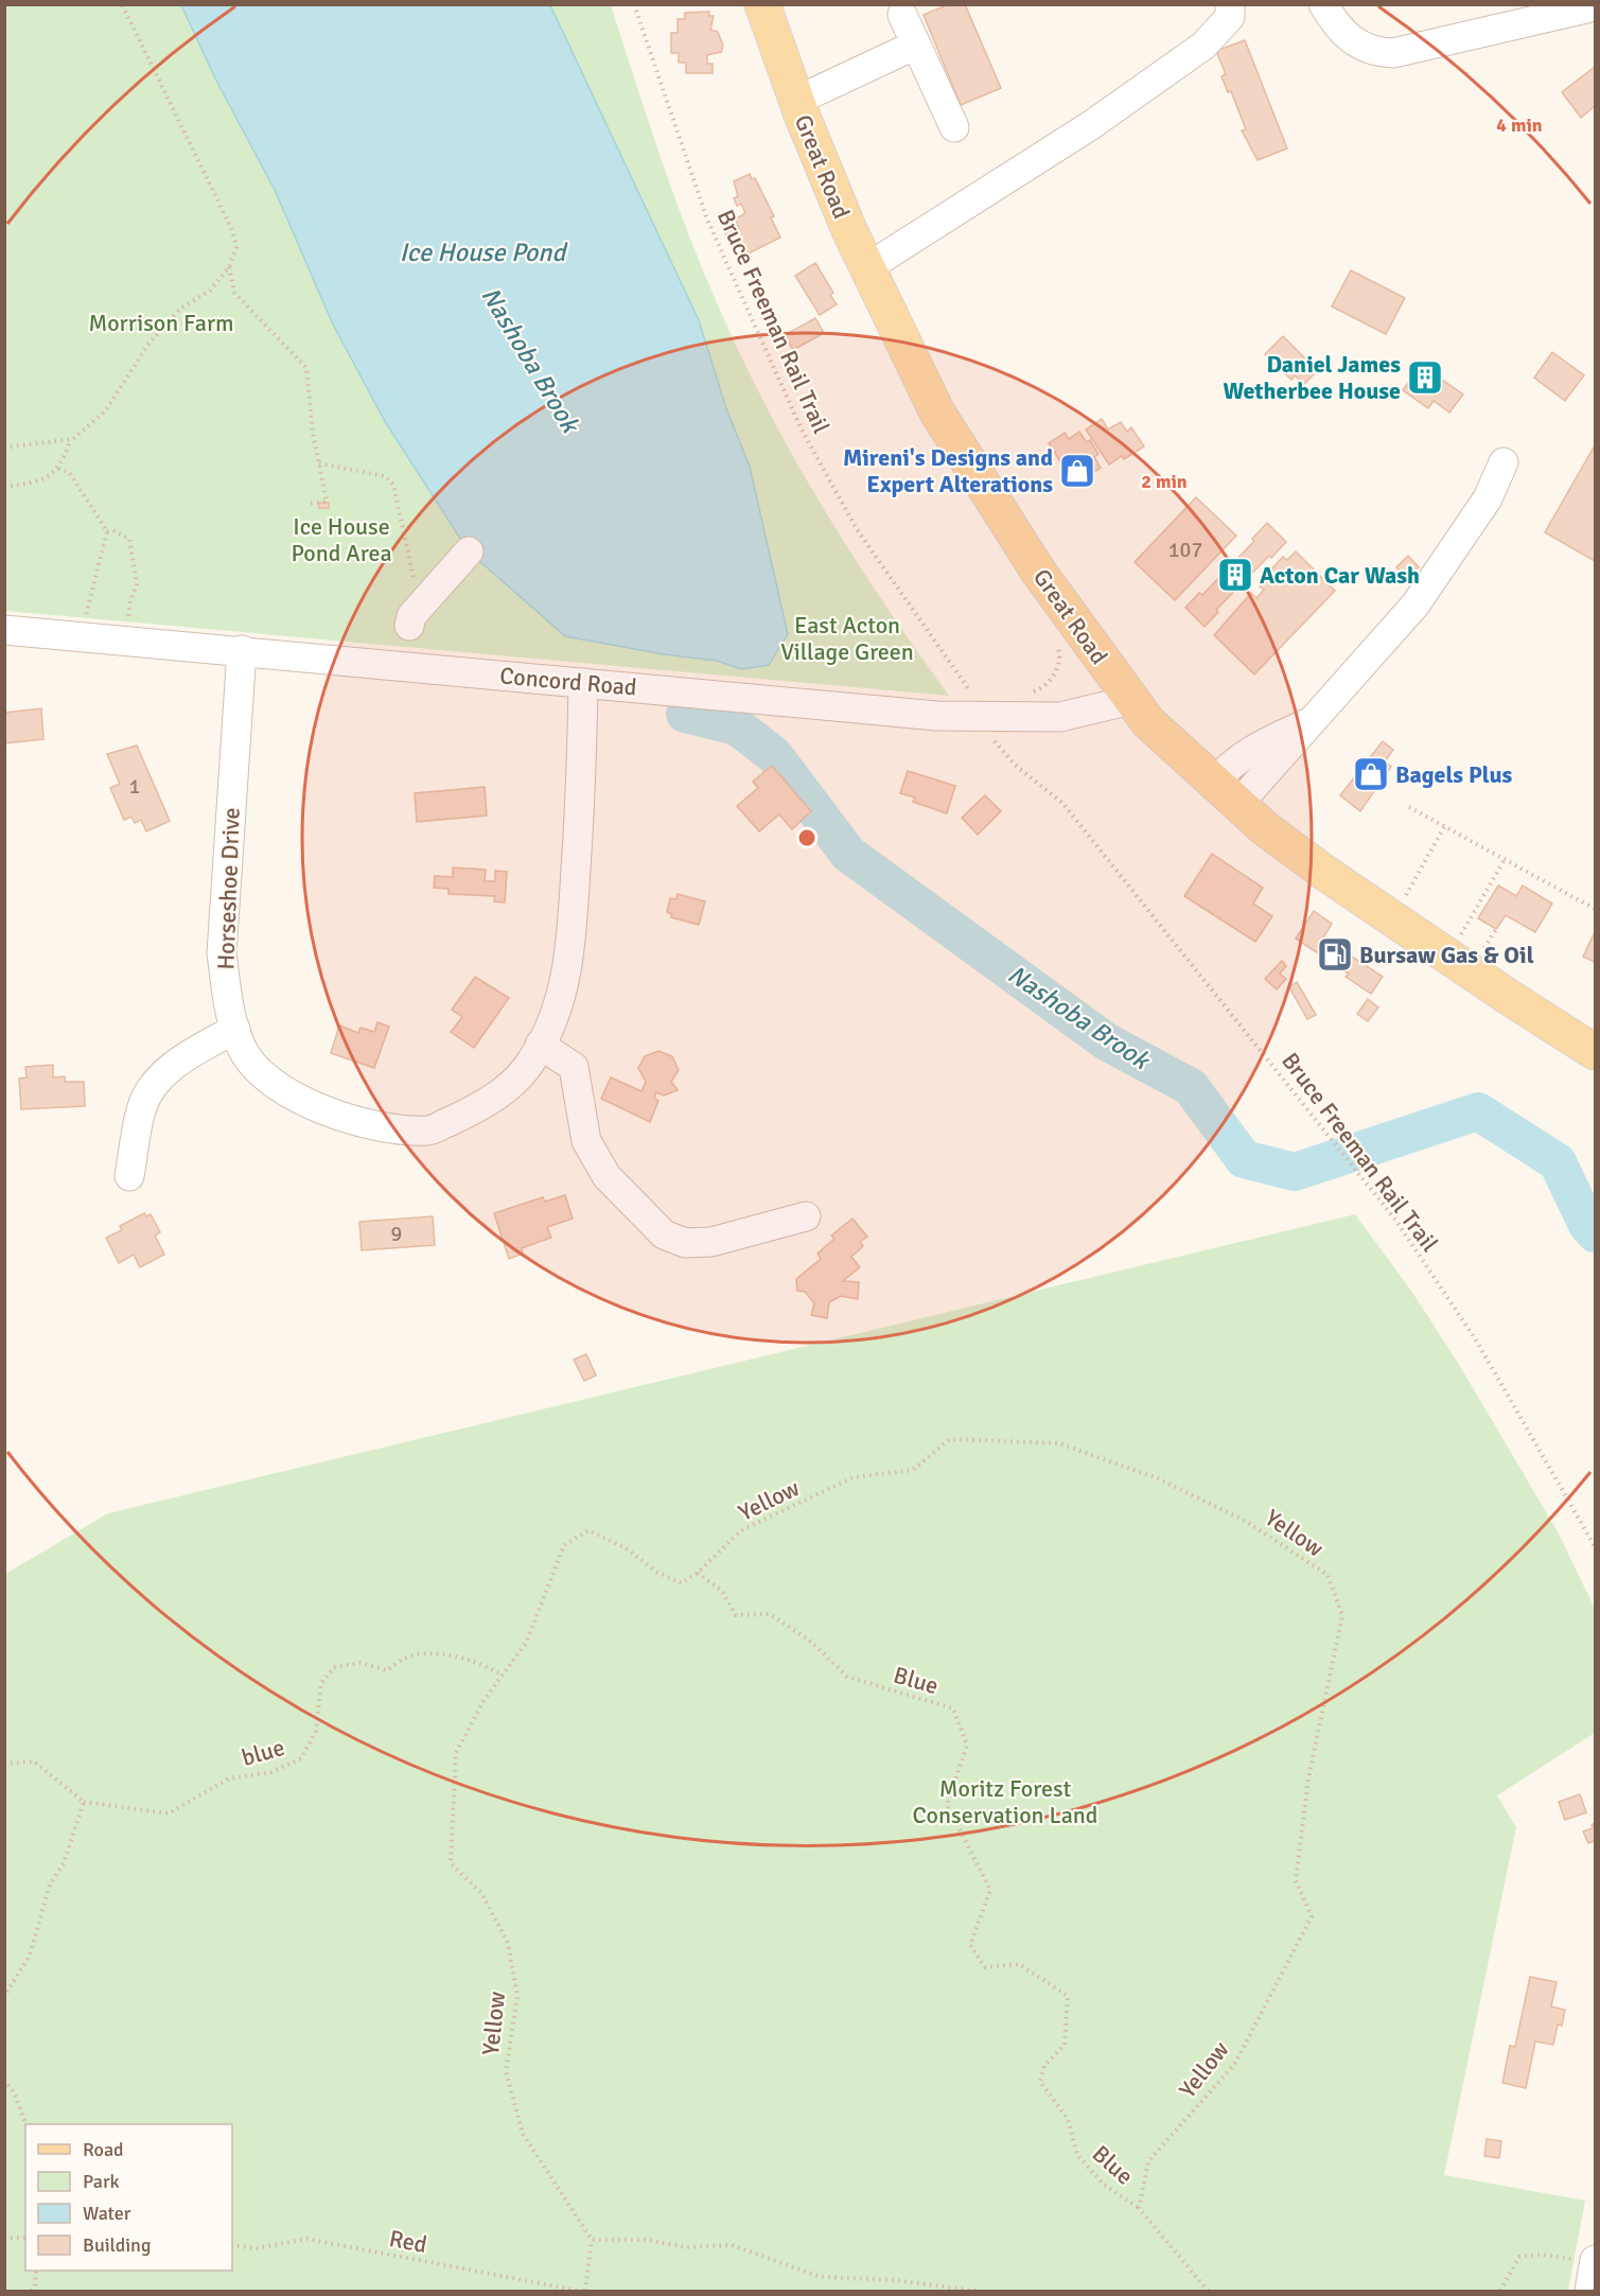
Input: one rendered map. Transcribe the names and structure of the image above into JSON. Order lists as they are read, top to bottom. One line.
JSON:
{"streets":{"main road":["Great Road"],"street":["Concord Road","Horseshoe Drive"],"path":["Bruce Freeman Rail Trail","Yellow","Blue","blue","Red"]},"crossings":[["Great Road","Concord Road"],["Concord Road","Horseshoe Drive"],["Yellow","Blue"],["Yellow","blue"]],"water":["Ice House Pond","Nashoba Brook"],"parks":["Morrison Farm","Ice House Pond Area","East Acton Village Green","Moritz Forest Conservation Land"],"places":{"building":["Daniel James Wetherbee House","Acton Car Wash"],"shop":["Mireni's Designs and Expert Alterations","Bagels Plus"],"fuel station":["Bursaw Gas & Oil"]},"house_numbers":["107","1","9"],"legend":["Road","Park","Water","Building"],"rings":["4 min","2 min"]}
